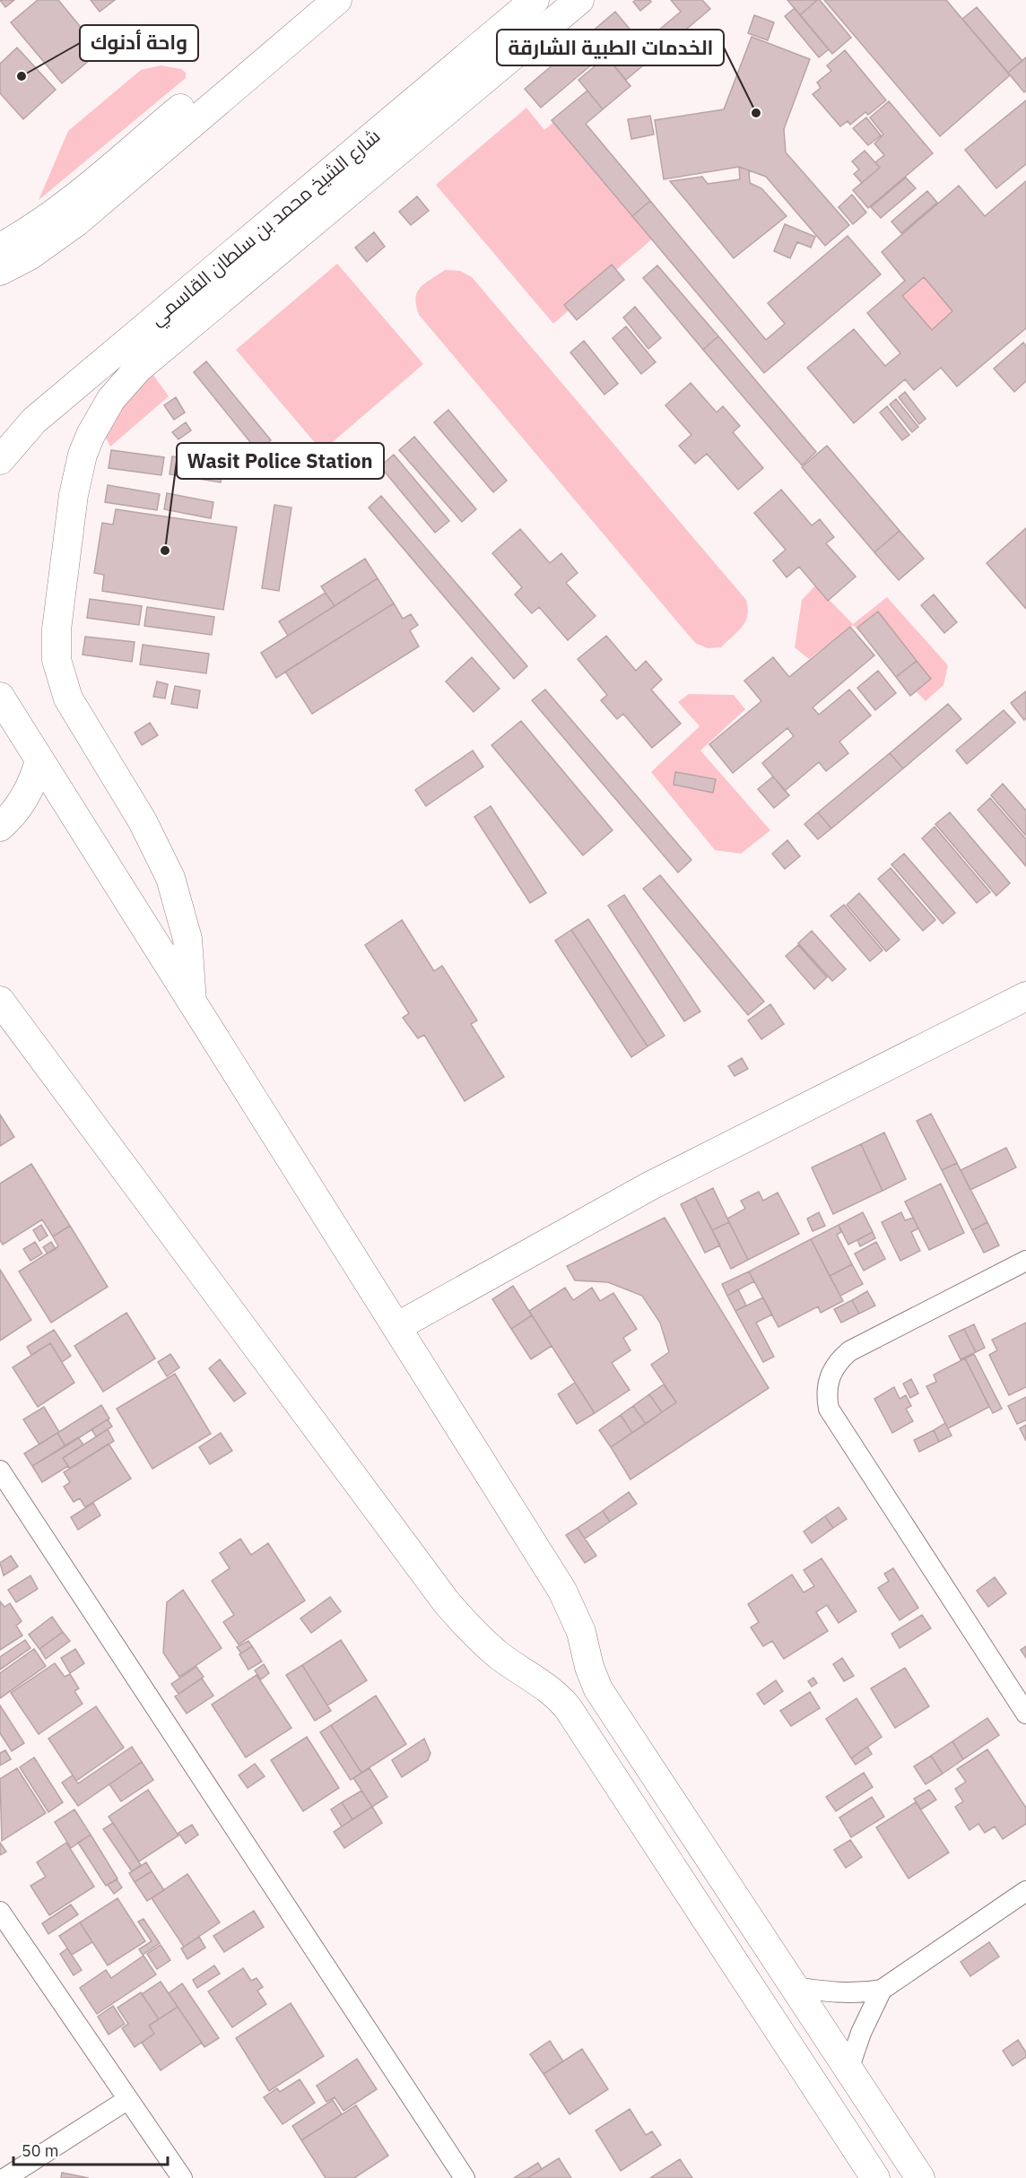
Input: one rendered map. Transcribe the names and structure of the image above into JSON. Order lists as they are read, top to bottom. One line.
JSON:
{"streets":{"main road":["شارع الشيخ محمد بن سلطان القاسمي"]},"places":["واحة أدنوك","الخدمات الطبية الشارقة","Wasit Police Station"],"scale_bar":"50 m"}
